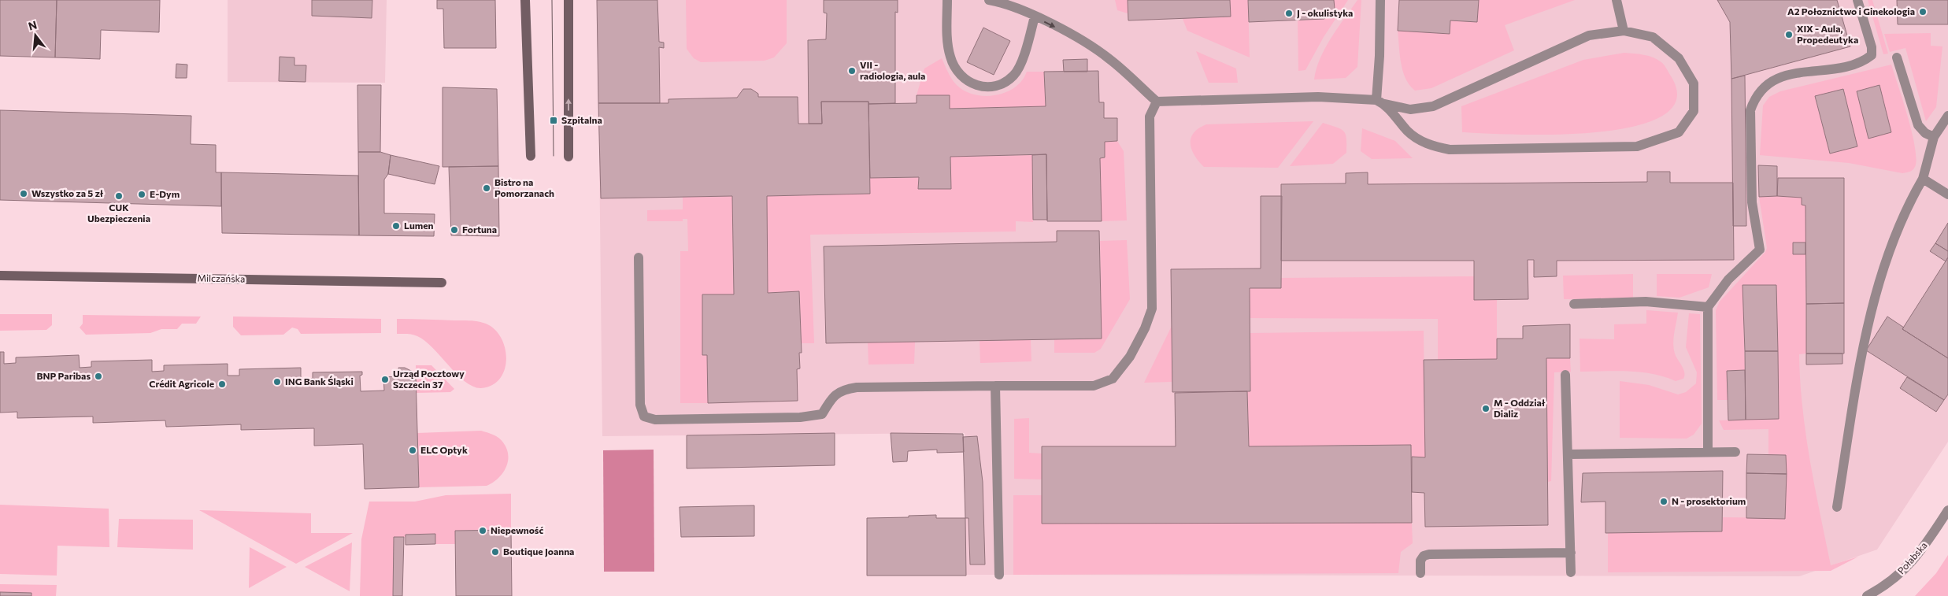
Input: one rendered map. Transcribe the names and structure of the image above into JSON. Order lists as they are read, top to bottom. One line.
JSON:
{"streets":{"street":["Milczańska","Połabska"]},"places":{"other":["A2 Połoznictwo i Ginekologia","J - okulistyka","XIX - Aula, Propedeutyka","VII - radiologia, aula","Bistro na Pomorzanach","Wszystko za 5 zł","E-Dym","CUK Ubezpieczenia","Lumen","Fortuna","BNP Paribas","Urząd Pocztowy Szczecin 37","ING Bank Śląski","Crédit Agricole","M - Oddział Dializ","ELC Optyk","N - prosektorium","Niepewność","Boutique Joanna"],"transit":["Szpitalna"]},"north":"top"}
